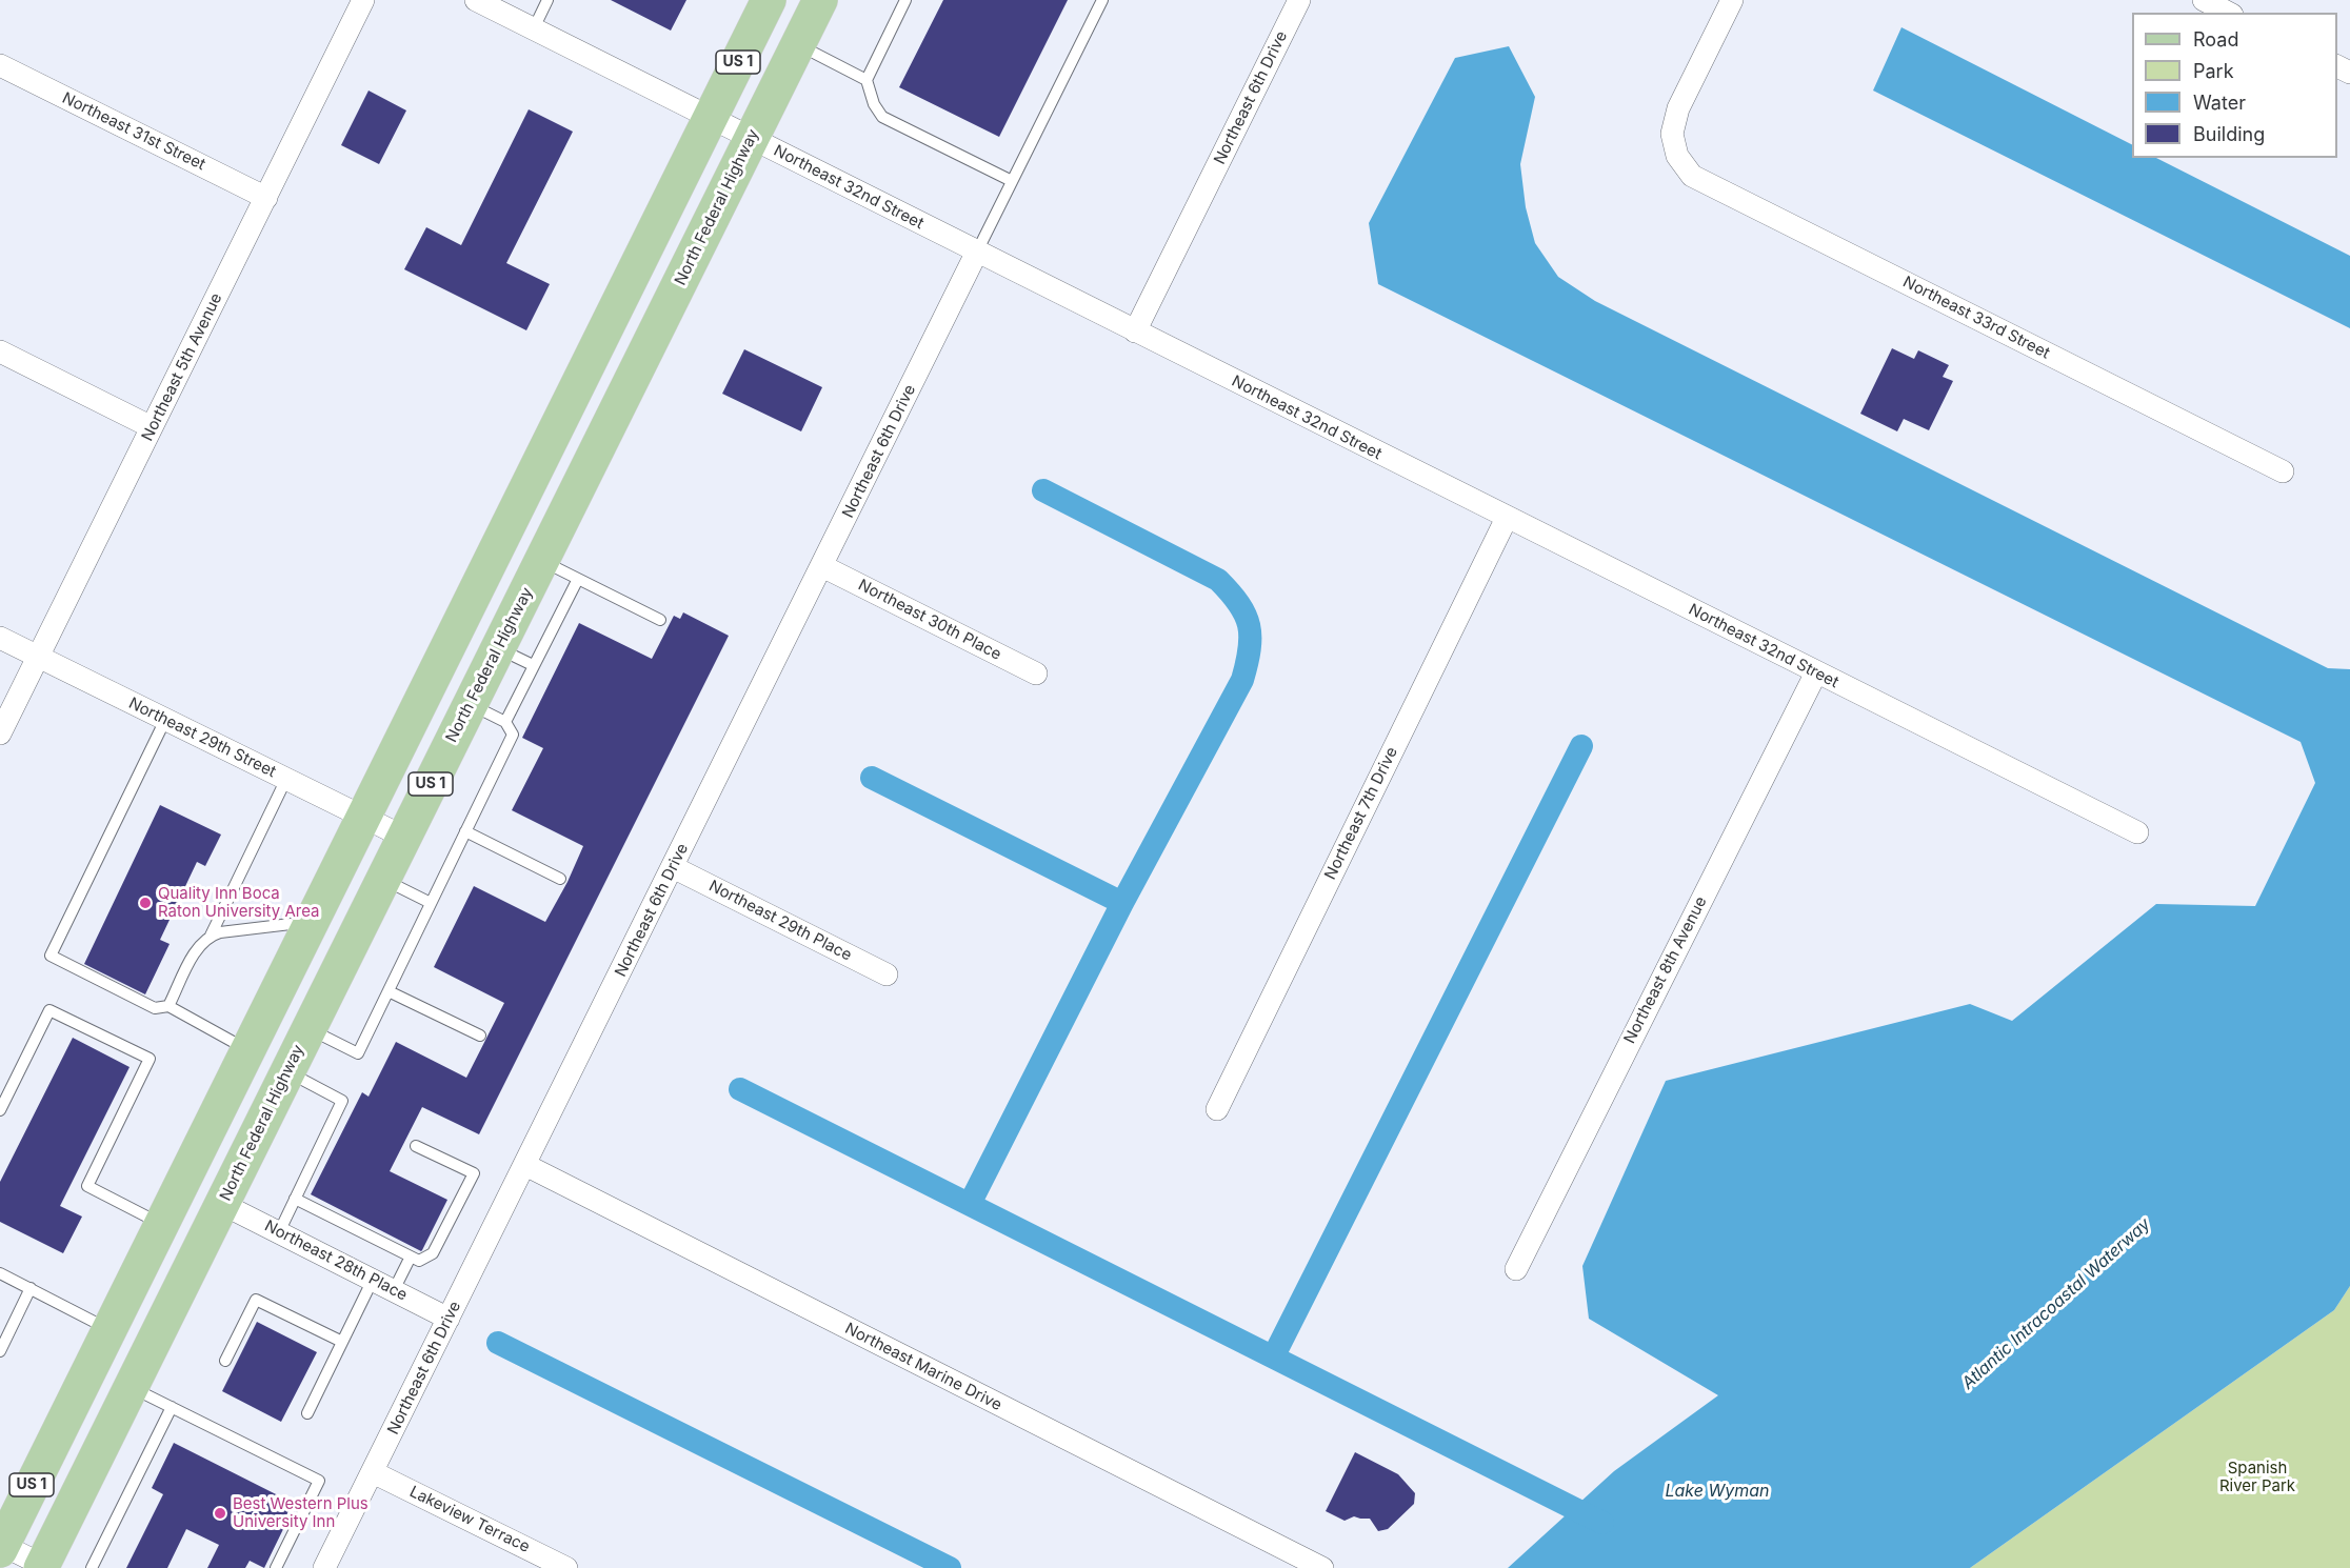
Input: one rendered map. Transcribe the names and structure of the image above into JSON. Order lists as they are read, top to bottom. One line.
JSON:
{"streets":{"main road":["US 1","North Federal Highway"],"street":["Northeast 6th Drive","Northeast 31st Street","Northeast 32nd Street","Northeast 33rd Street","Northeast 5th Avenue","Northeast 30th Place","Northeast 29th Street","Northeast 7th Drive","Northeast 29th Place","Northeast 8th Avenue","Northeast 28th Place","Northeast Marine Drive","Lakeview Terrace"]},"crossings":[["US 1","Northeast 32nd Street"],["US 1","Northeast 29th Street"],["Northeast 6th Drive","Northeast 32nd Street"],["Northeast 6th Drive","Northeast 30th Place"],["Northeast 6th Drive","Northeast 29th Place"],["Northeast 6th Drive","Northeast 28th Place"],["Northeast 6th Drive","Northeast Marine Drive"],["Northeast 6th Drive","Lakeview Terrace"],["Northeast 31st Street","Northeast 5th Avenue"],["Northeast 32nd Street","North Federal Highway"],["Northeast 32nd Street","Northeast 7th Drive"],["Northeast 32nd Street","Northeast 8th Avenue"],["North Federal Highway","Northeast 29th Street"],["North Federal Highway","Northeast 28th Place"],["Northeast 5th Avenue","Northeast 29th Street"]],"water":["Atlantic Intracoastal Waterway","Lake Wyman"],"parks":["Spanish River Park"],"places":["Quality Inn Boca Raton University Area","Best Western Plus University Inn"],"legend":["Road","Park","Water","Building"]}
